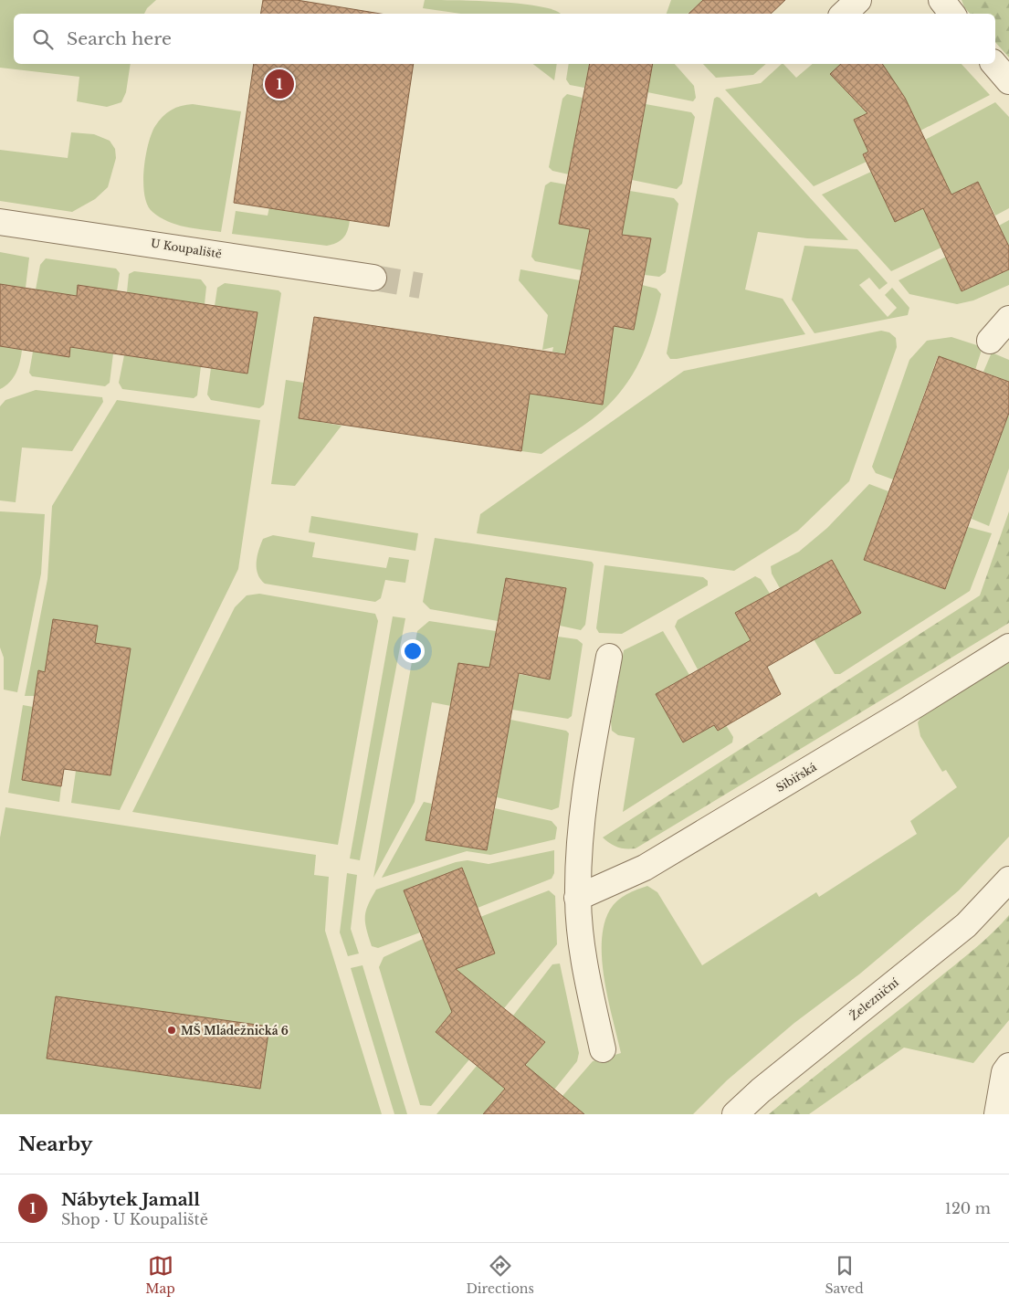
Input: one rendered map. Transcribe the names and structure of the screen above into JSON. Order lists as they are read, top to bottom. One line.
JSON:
{"streets":{"street":["U Koupaliště","Sibiřská","Železniční"]},"places":["MŠ Mládežnická 6"],"page":{"search":"Search here","pins":"1","heading":"Nearby","list":[{"mark":"1","name":"Nábytek Jamall","note":"Shop · U Koupaliště","value":"120 m"}],"nav":["Map","Directions","Saved"]}}
